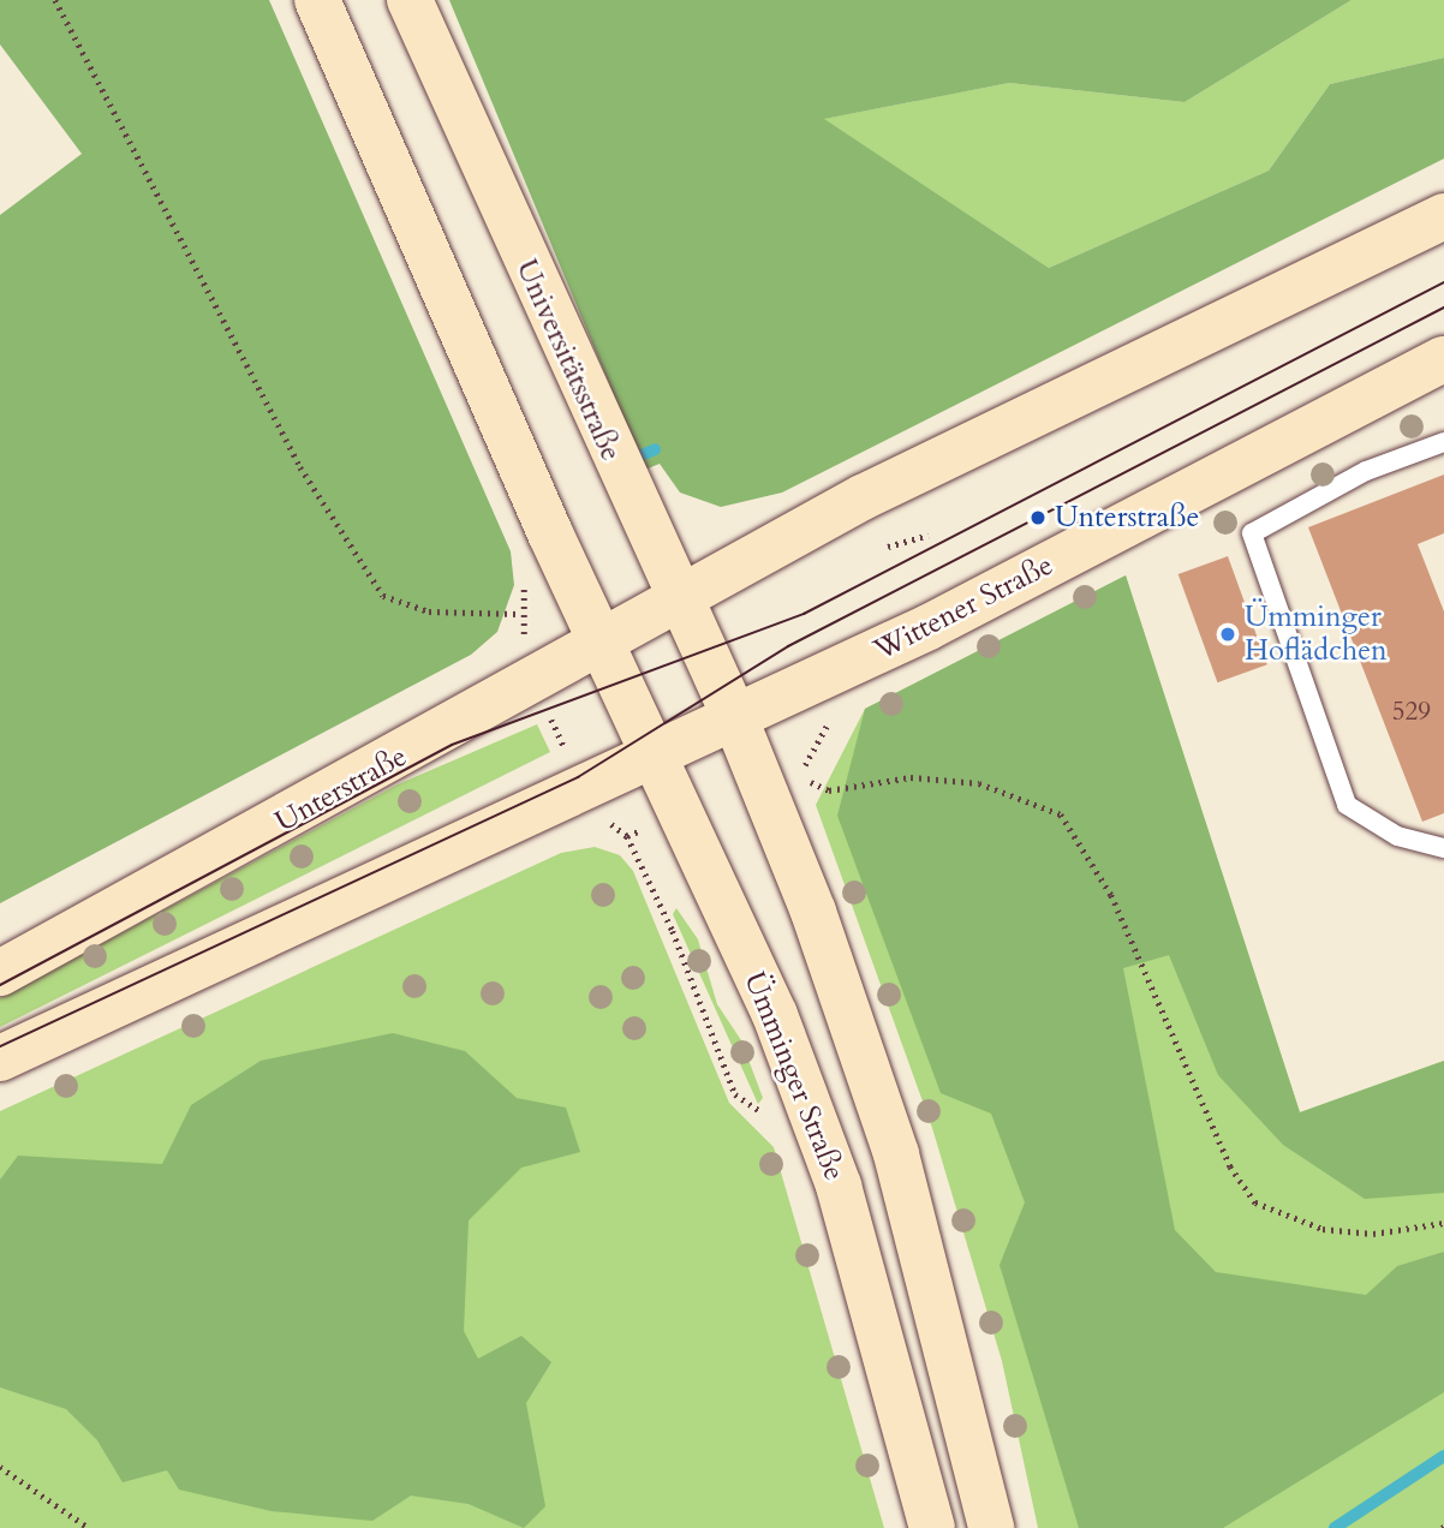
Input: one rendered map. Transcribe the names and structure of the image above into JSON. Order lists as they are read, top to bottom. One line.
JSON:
{"streets":{"main road":["Universitätsstraße","Wittener Straße","Unterstraße","Ümminger Straße"]},"crossings":[["Universitätsstraße","Wittener Straße"],["Universitätsstraße","Unterstraße"],["Wittener Straße","Ümminger Straße"],["Unterstraße","Ümminger Straße"]],"places":["Unterstraße","Ümminger Hoflädchen"],"house_numbers":["529"]}
